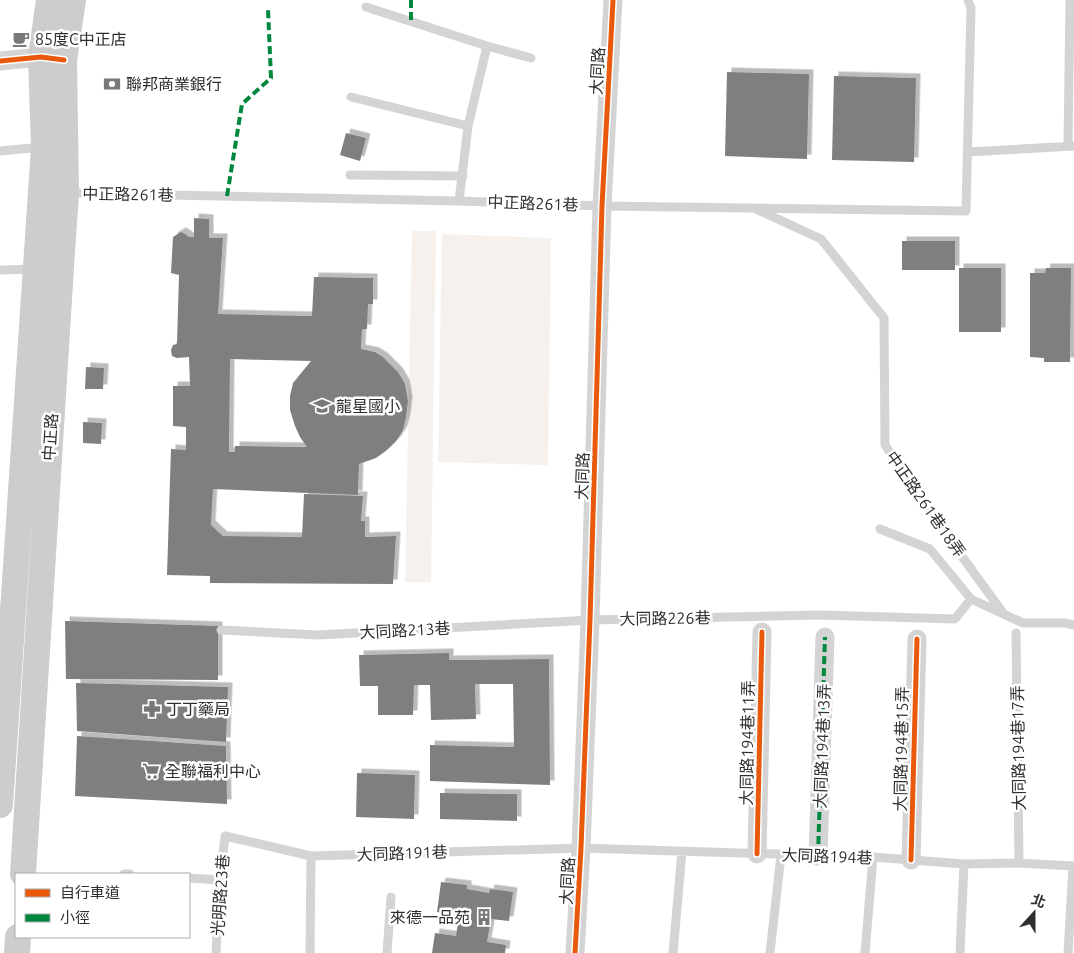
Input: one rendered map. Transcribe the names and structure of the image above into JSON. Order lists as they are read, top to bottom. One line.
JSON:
{"streets":{"main road":["中正路"],"street":["大同路","大同路194巷11弄","大同路194巷13弄","大同路194巷15弄"],"lane":["中正路261巷","中正路261巷18弄","大同路226巷","大同路213巷","大同路194巷17弄","大同路191巷","大同路194巷","光明路23巷"]},"crossings":[["大同路","中正路261巷"],["大同路","大同路226巷"],["大同路","大同路213巷"],["大同路","大同路191巷"],["大同路","大同路194巷"],["中正路261巷","中正路"],["中正路261巷","中正路261巷18弄"],["大同路226巷","大同路213巷"],["大同路194巷11弄","大同路194巷"],["大同路194巷13弄","大同路194巷"],["大同路194巷17弄","大同路194巷"],["大同路194巷15弄","大同路194巷"],["大同路191巷","大同路194巷"],["大同路191巷","光明路23巷"]],"places":{"cafe":["85度C中正店"],"bank":["聯邦商業銀行"],"school or university":["龍星國小"],"pharmacy":["丁丁藥局"],"supermarket":["全聯福利中心"],"building":["來德一品苑"]},"legend":["自行車道","小徑"],"north":"top"}
